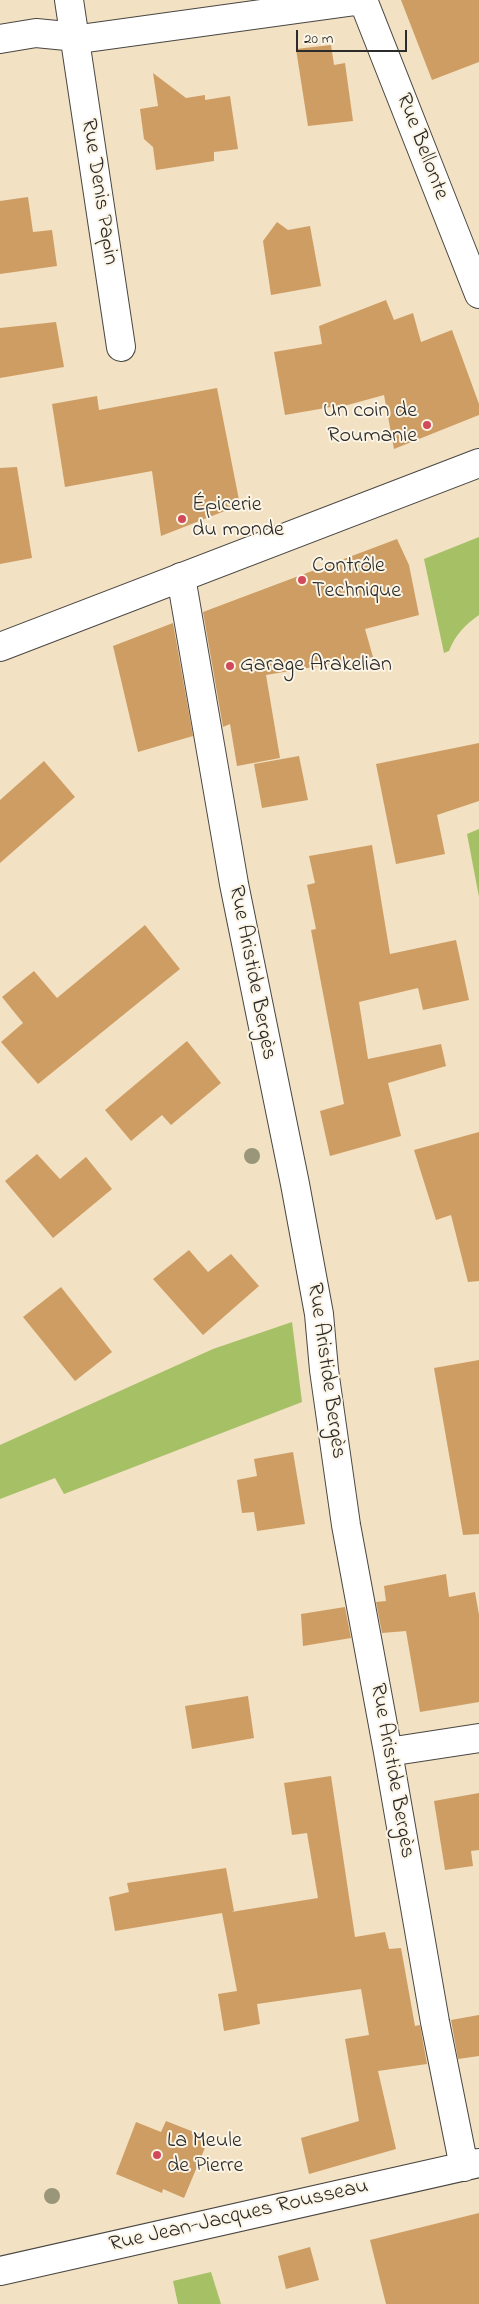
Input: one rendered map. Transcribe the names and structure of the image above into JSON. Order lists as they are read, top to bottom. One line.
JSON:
{"streets":{"street":["Rue Bellonte","Rue Denis Papin","Rue Aristide Bergès","Rue Jean-Jacques Rousseau"]},"crossings":[["Rue Aristide Bergès","Rue Jean-Jacques Rousseau"]],"places":["Un coin de Roumanie","Épicerie du monde","Contrôle Technique","Garage Arakelian","La Meule de Pierre"],"scale_bar":"20 m"}
